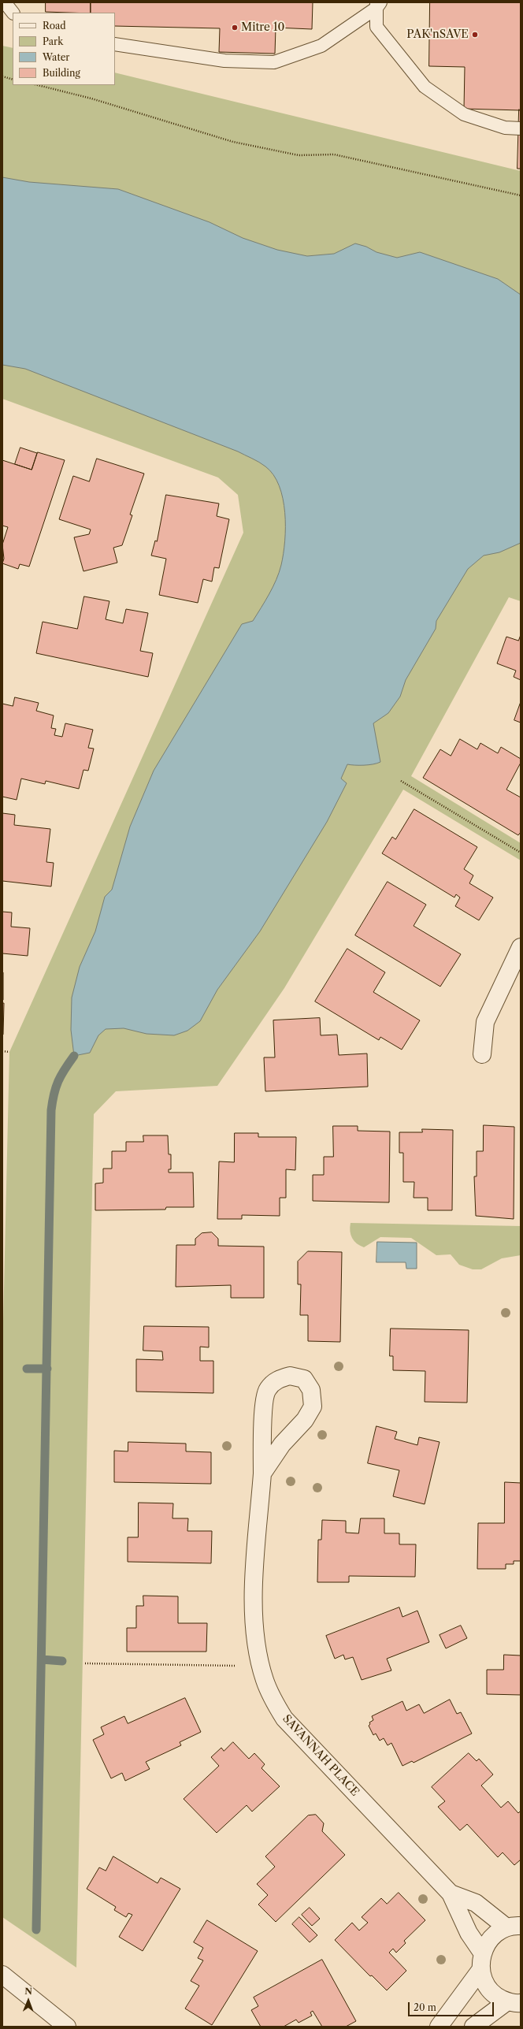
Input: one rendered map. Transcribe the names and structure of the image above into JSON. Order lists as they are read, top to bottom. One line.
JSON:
{"streets":{"street":["SAVANNAH PLACE"]},"places":["Mitre 10","PAK'nSAVE"],"legend":["Road","Park","Water","Building"],"scale_bar":"20 m","north":"top"}
